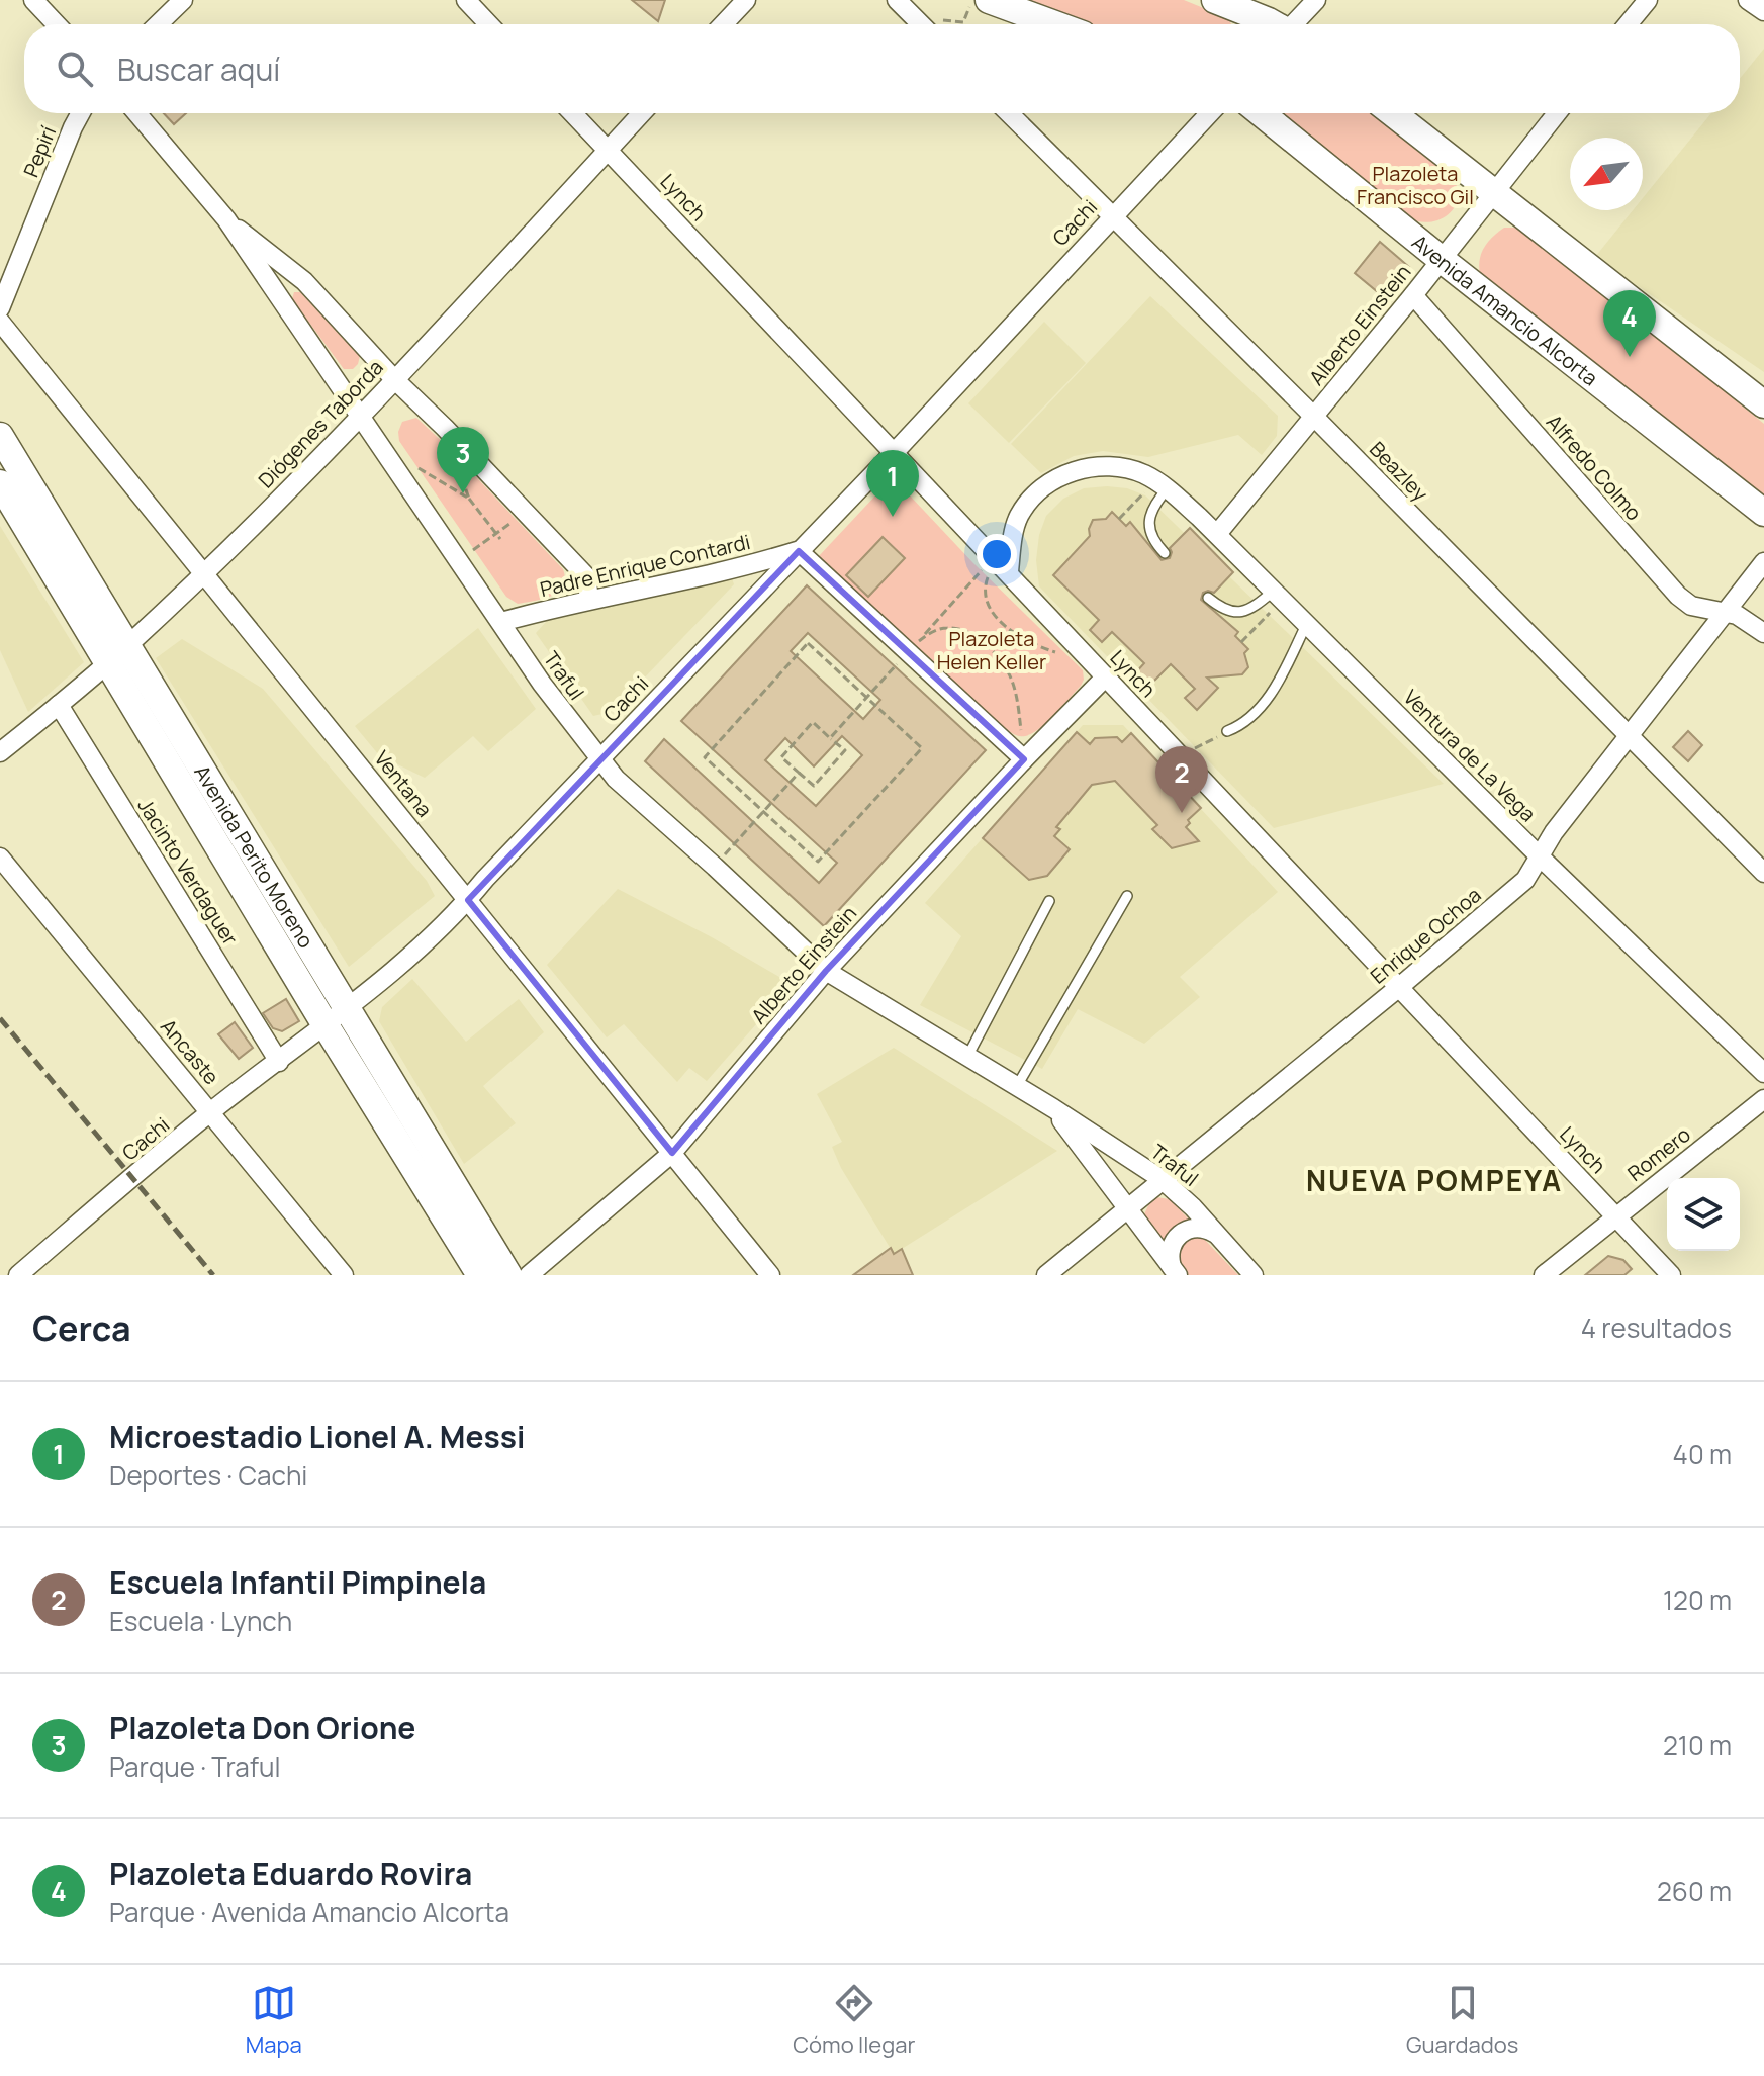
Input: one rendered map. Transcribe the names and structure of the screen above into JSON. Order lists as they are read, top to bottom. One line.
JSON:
{"streets":{"main road":["Avenida Amancio Alcorta","Avenida Perito Moreno"],"street":["Pepirí","Lynch","Cachi","Alberto Einstein","Diógenes Taborda","Alfredo Colmo","Beazley","Padre Enrique Contardi","Traful","Ventura de La Vega","Ventana","Jacinto Verdaguer","Enrique Ochoa","Ancaste","Romero"]},"crossings":[["Lynch","Cachi"],["Lynch","Alberto Einstein"],["Lynch","Diógenes Taborda"],["Lynch","Enrique Ochoa"],["Lynch","Romero"],["Cachi","Beazley"],["Cachi","Padre Enrique Contardi"],["Cachi","Traful"],["Cachi","Ventana"],["Cachi","Avenida Perito Moreno"],["Cachi","Jacinto Verdaguer"],["Cachi","Ancaste"],["Avenida Amancio Alcorta","Alberto Einstein"],["Alberto Einstein","Alfredo Colmo"],["Alberto Einstein","Beazley"],["Alberto Einstein","Traful"],["Alberto Einstein","Ventura de La Vega"],["Alberto Einstein","Ventana"],["Diógenes Taborda","Traful"],["Diógenes Taborda","Ventana"],["Diógenes Taborda","Avenida Perito Moreno"],["Diógenes Taborda","Jacinto Verdaguer"],["Alfredo Colmo","Enrique Ochoa"],["Beazley","Enrique Ochoa"],["Padre Enrique Contardi","Traful"],["Traful","Enrique Ochoa"],["Ventura de La Vega","Enrique Ochoa"]],"districts":["NUEVA POMPEYA"],"parks":["Plazoleta Francisco Gil","Plazoleta Helen Keller"],"north":"bottom left","page":{"search":"Buscar aquí","pins":["4","3","1","2"],"heading":["Cerca","4 resultados"],"list":[{"mark":"1","name":"Microestadio Lionel A. Messi","note":"Deportes · Cachi","value":"40 m"},{"mark":"2","name":"Escuela Infantil Pimpinela","note":"Escuela · Lynch","value":"120 m"},{"mark":"3","name":"Plazoleta Don Orione","note":"Parque · Traful","value":"210 m"},{"mark":"4","name":"Plazoleta Eduardo Rovira","note":"Parque · Avenida Amancio Alcorta","value":"260 m"}],"nav":["Mapa","Cómo llegar","Guardados"]}}
